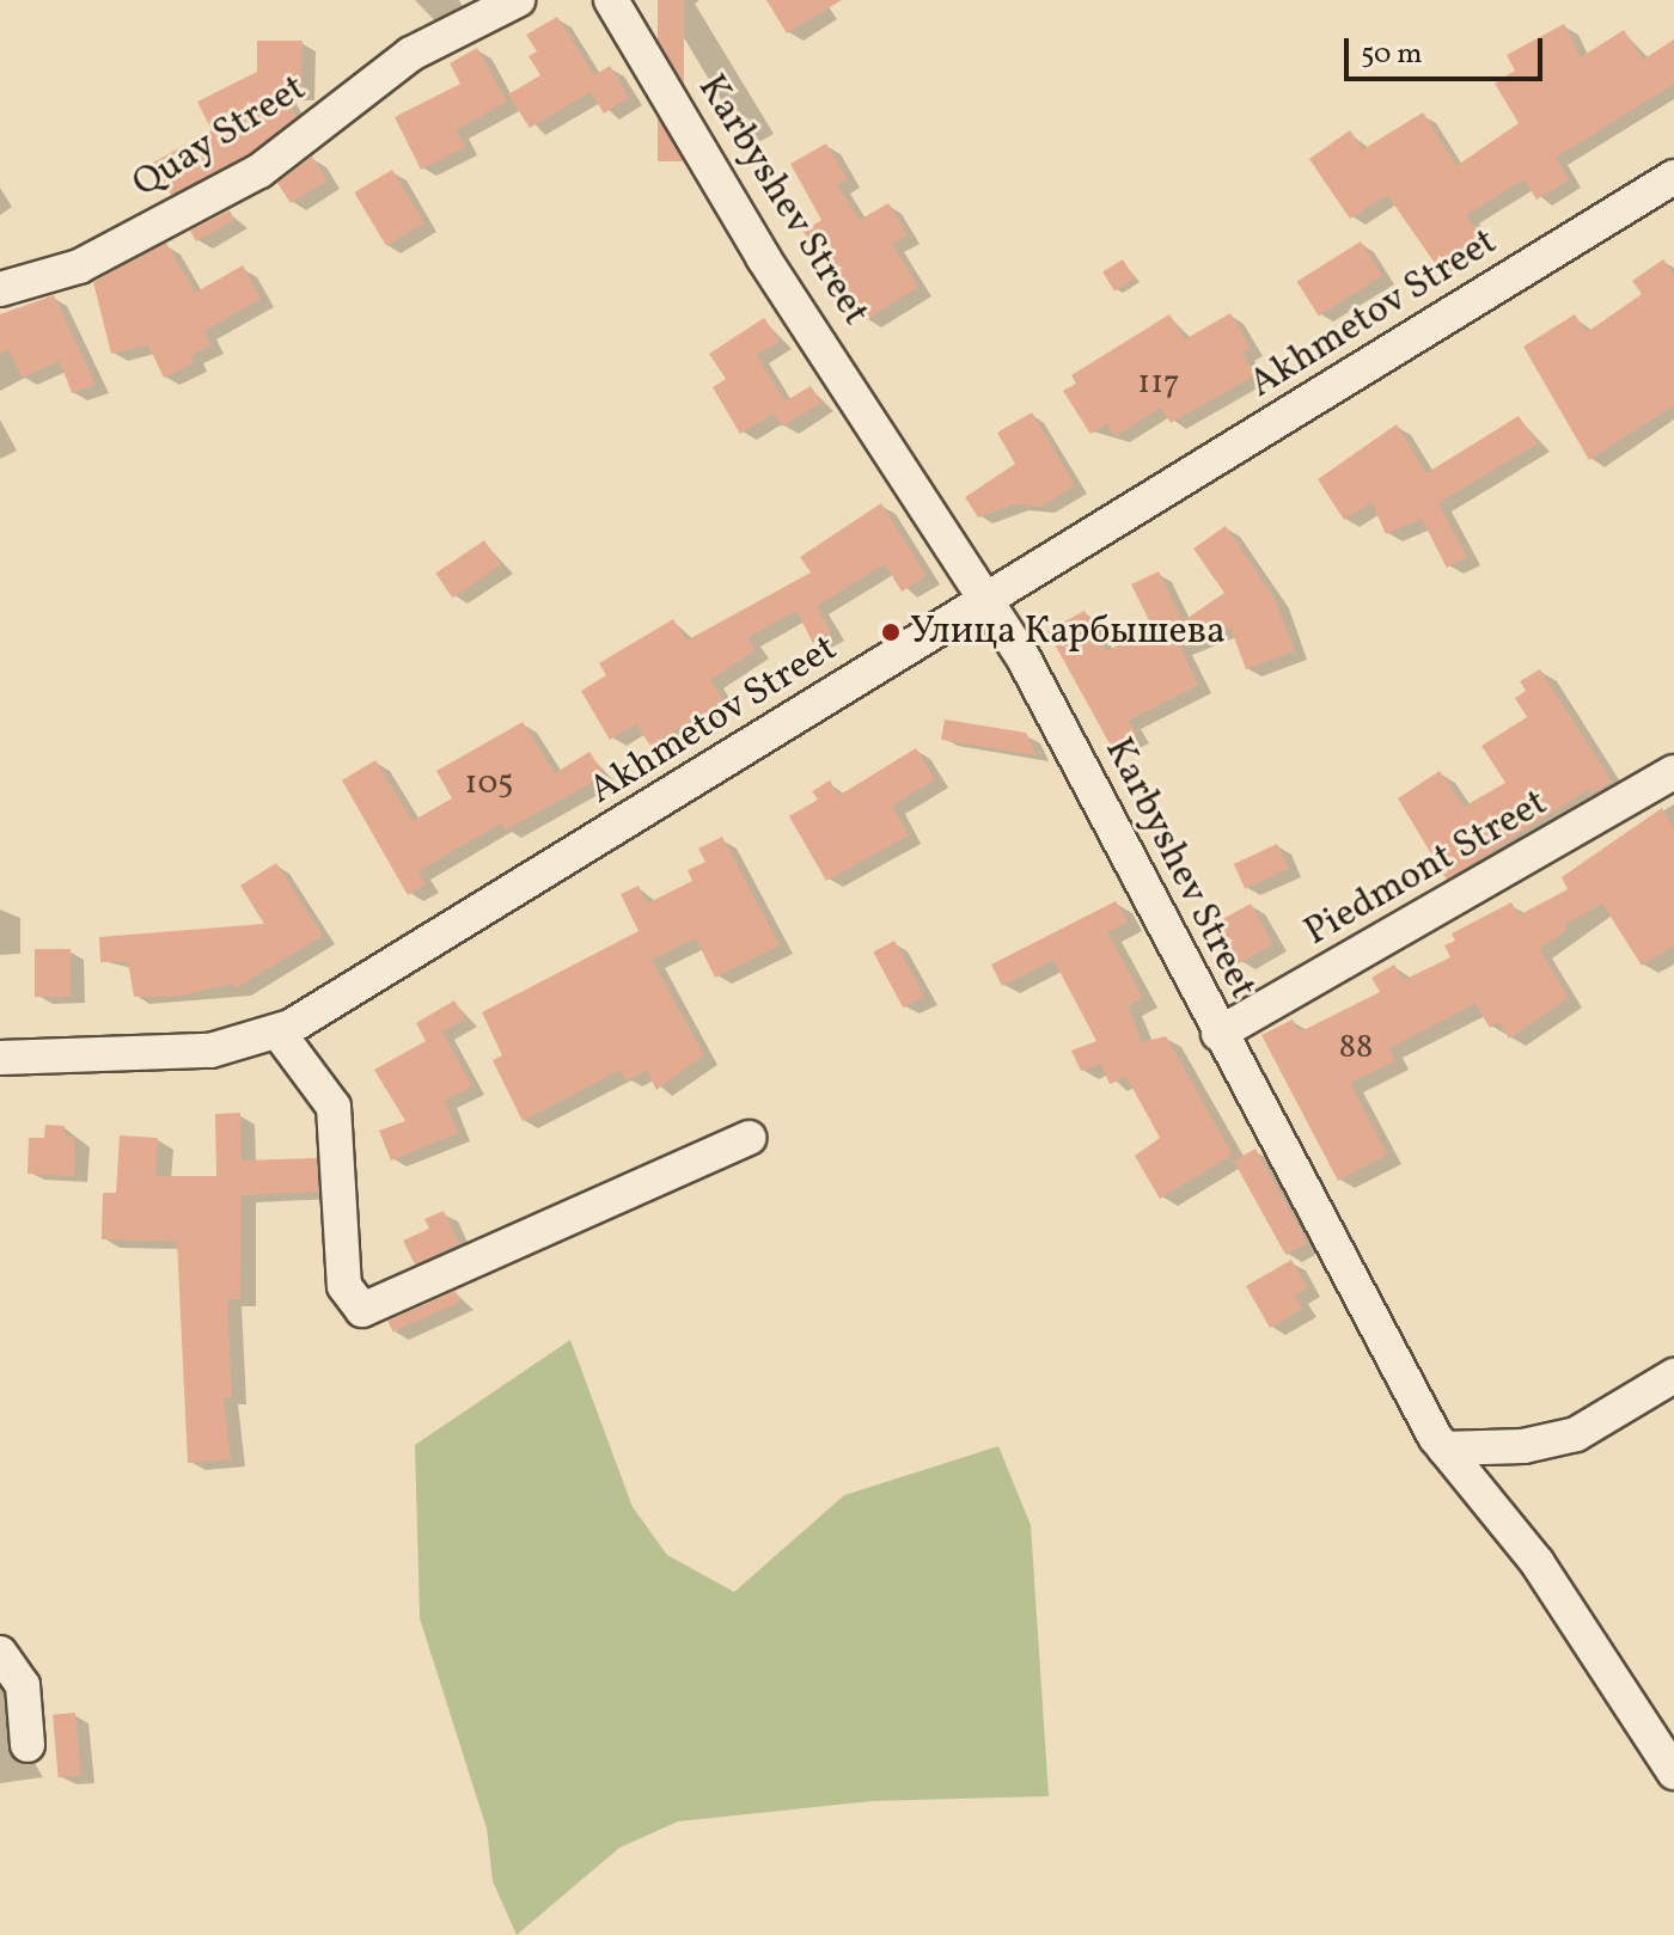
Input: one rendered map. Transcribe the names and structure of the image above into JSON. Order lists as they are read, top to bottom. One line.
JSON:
{"streets":{"street":["Quay Street","Karbyshev Street","Akhmetov Street","Piedmont Street"]},"crossings":[["Karbyshev Street","Akhmetov Street"],["Karbyshev Street","Piedmont Street"]],"places":["Улица Карбышева"],"house_numbers":["117","105","88"],"scale_bar":"50 m"}
